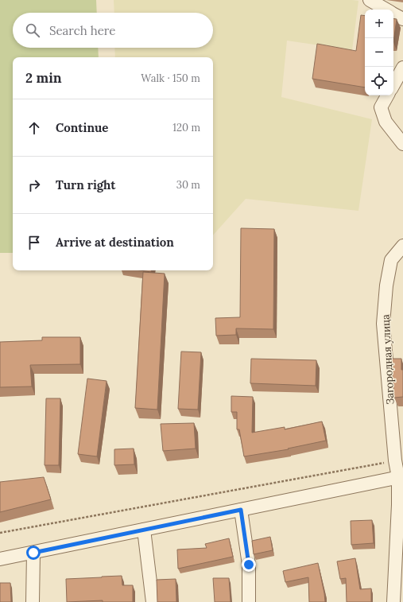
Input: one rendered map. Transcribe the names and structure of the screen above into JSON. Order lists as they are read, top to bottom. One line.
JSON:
{"streets":{"street":["Загородная улица"]},"page":{"map_buttons":["+","−"],"search":"Search here","heading":["2 min","Walk · 150 m"],"list":[["Continue","120 m"],["Turn right","30 m"],"Arrive at destination"]}}
